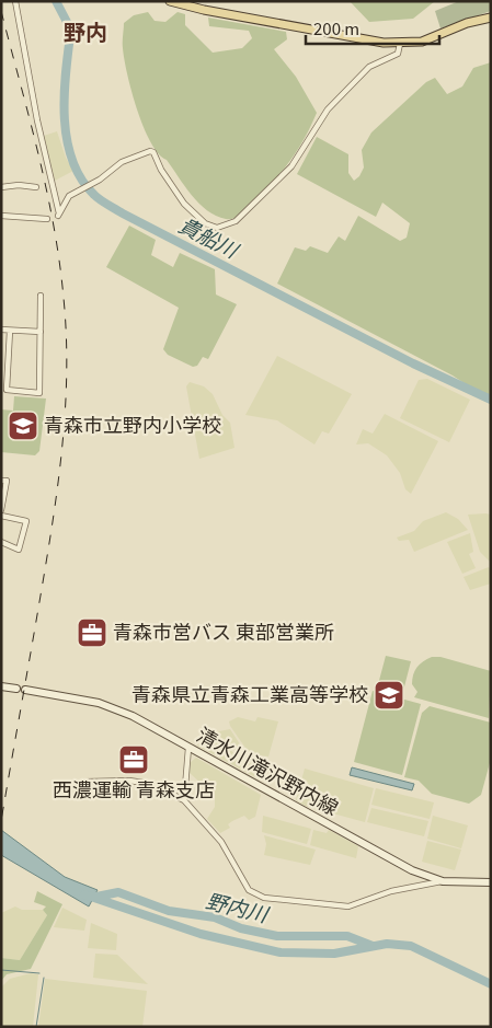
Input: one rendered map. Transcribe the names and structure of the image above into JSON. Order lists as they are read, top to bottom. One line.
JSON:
{"streets":{"main road":["清水川滝沢野内線"]},"districts":["野内"],"water":["貴船川","野内川"],"places":{"school or university":["青森市立野内小学校","青森県立青森工業高等学校"],"office":["青森市営バス 東部営業所","西濃運輸 青森支店"]},"scale_bar":"200 m"}
